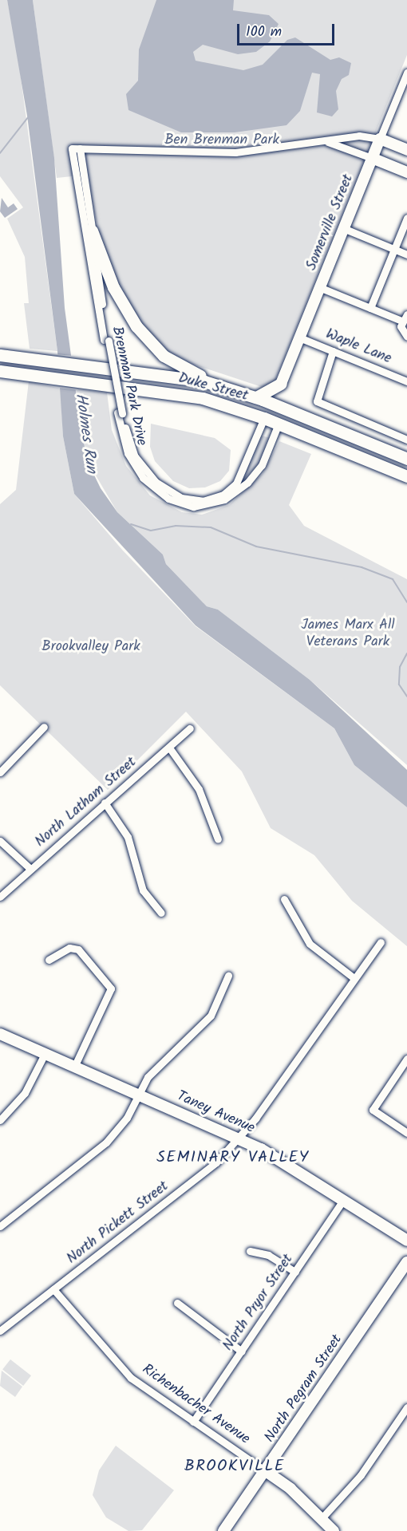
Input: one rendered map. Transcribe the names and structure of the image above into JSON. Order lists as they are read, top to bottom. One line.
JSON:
{"streets":{"main road":["Duke Street"],"street":["Somerville Street","Waple Lane","Brenman Park Drive","North Latham Street","Taney Avenue","North Pickett Street","North Pryor Street","North Pegram Street","Richenbacher Avenue"]},"crossings":[["Somerville Street","Waple Lane"],["Brenman Park Drive","Duke Street"],["Taney Avenue","North Pickett Street"],["Taney Avenue","North Pryor Street"],["North Pickett Street","Richenbacher Avenue"],["North Pryor Street","Richenbacher Avenue"],["North Pegram Street","Richenbacher Avenue"]],"districts":["SEMINARY VALLEY","BROOKVILLE"],"water":["Holmes Run"],"parks":["Ben Brenman Park","James Marx All Veterans Park","Brookvalley Park"],"scale_bar":"100 m"}
